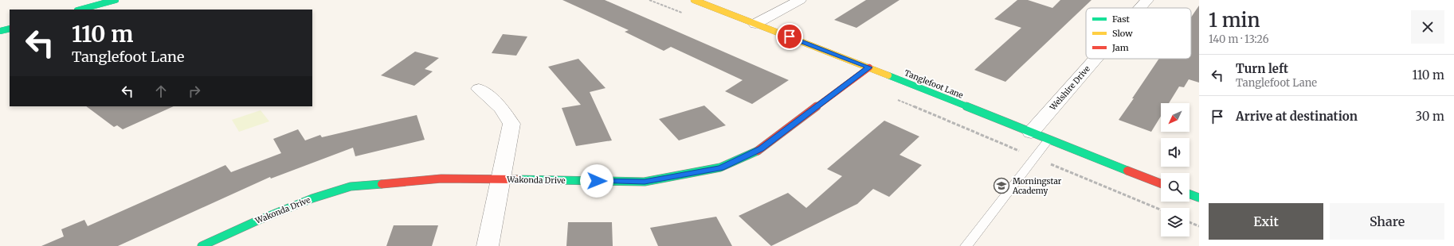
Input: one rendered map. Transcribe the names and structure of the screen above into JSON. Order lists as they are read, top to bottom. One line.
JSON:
{"streets":{"street":["Tanglefoot Lane","Welshire Drive","Wakonda Drive"]},"crossings":[["Tanglefoot Lane","Welshire Drive"],["Tanglefoot Lane","Wakonda Drive"]],"places":{"school or university":["Morningstar Academy"]},"legend":["Fast","Slow","Jam"],"north":"bottom left","page":{"heading":["1 min","140 m · 13:26"],"turn":["110 m","Tanglefoot Lane"],"list":[{"name":"Turn left","note":"Tanglefoot Lane","value":"110 m"},{"name":"Arrive at destination","value":"30 m"}],"buttons":["Exit","Share"]}}
